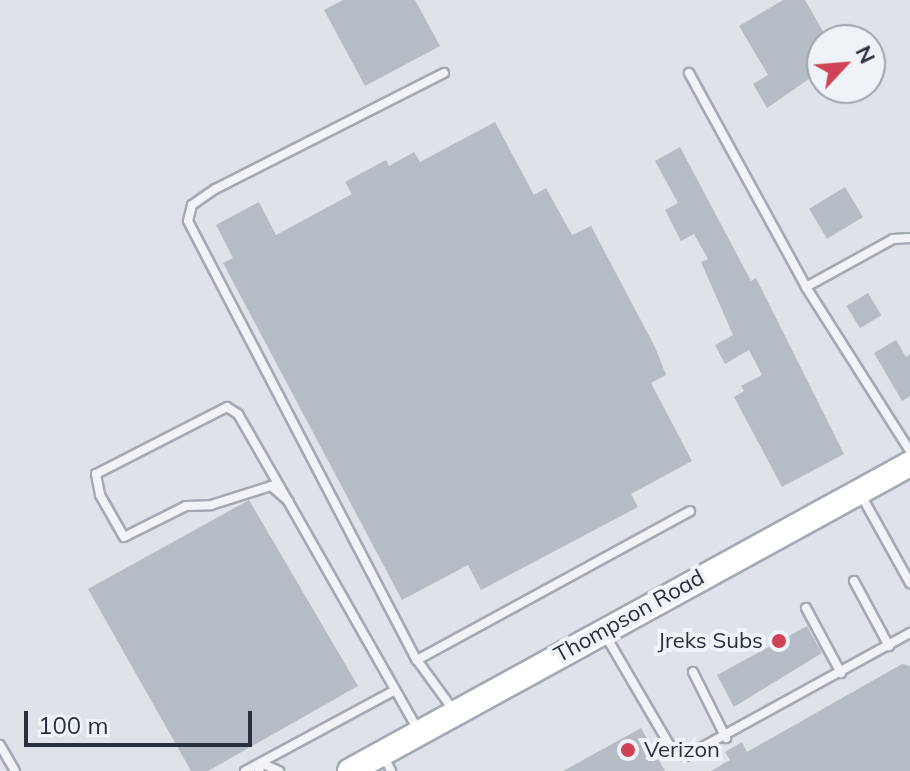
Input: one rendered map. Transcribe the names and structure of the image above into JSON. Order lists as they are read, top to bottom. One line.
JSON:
{"streets":{"main road":["Thompson Road"]},"places":["Jreks Subs","Verizon"],"scale_bar":"100 m","north":"top right"}
